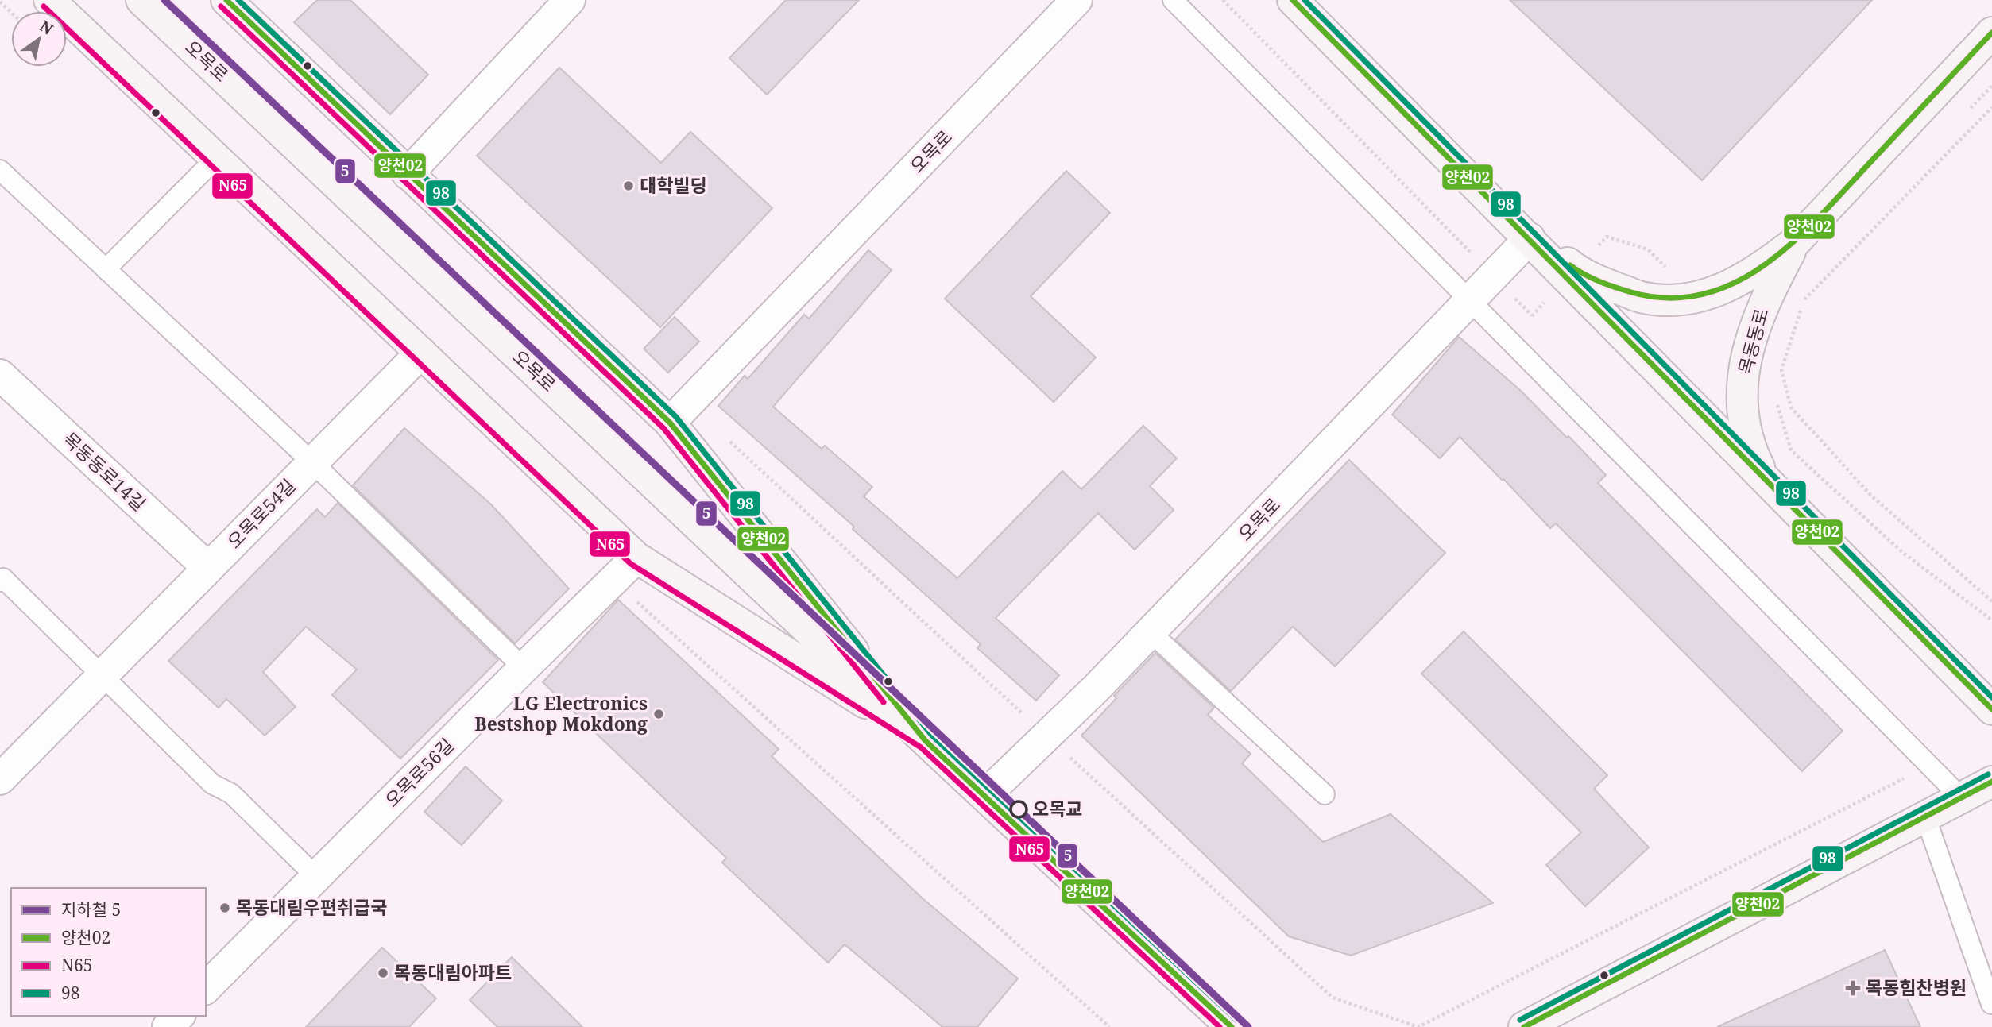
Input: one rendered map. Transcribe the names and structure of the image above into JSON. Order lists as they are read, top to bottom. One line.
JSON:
{"streets":{"main road":["오목로","목동동로"],"street":["목동동로14길","오목로54길","오목로56길"]},"crossings":[["오목로","목동동로"],["오목로","오목로54길"],["오목로","오목로56길"],["목동동로14길","오목로54길"]],"places":{"other":["대학빌딩","LG Electronics Bestshop Mokdong","오목교","목동대림우편취급국","목동대림아파트"],"health":["목동힘찬병원"]},"lines":["metro line 5","transit line 양천02","transit line 98","transit line N65"],"legend":["지하철 5","양천02","N65","98"],"north":"top right"}
